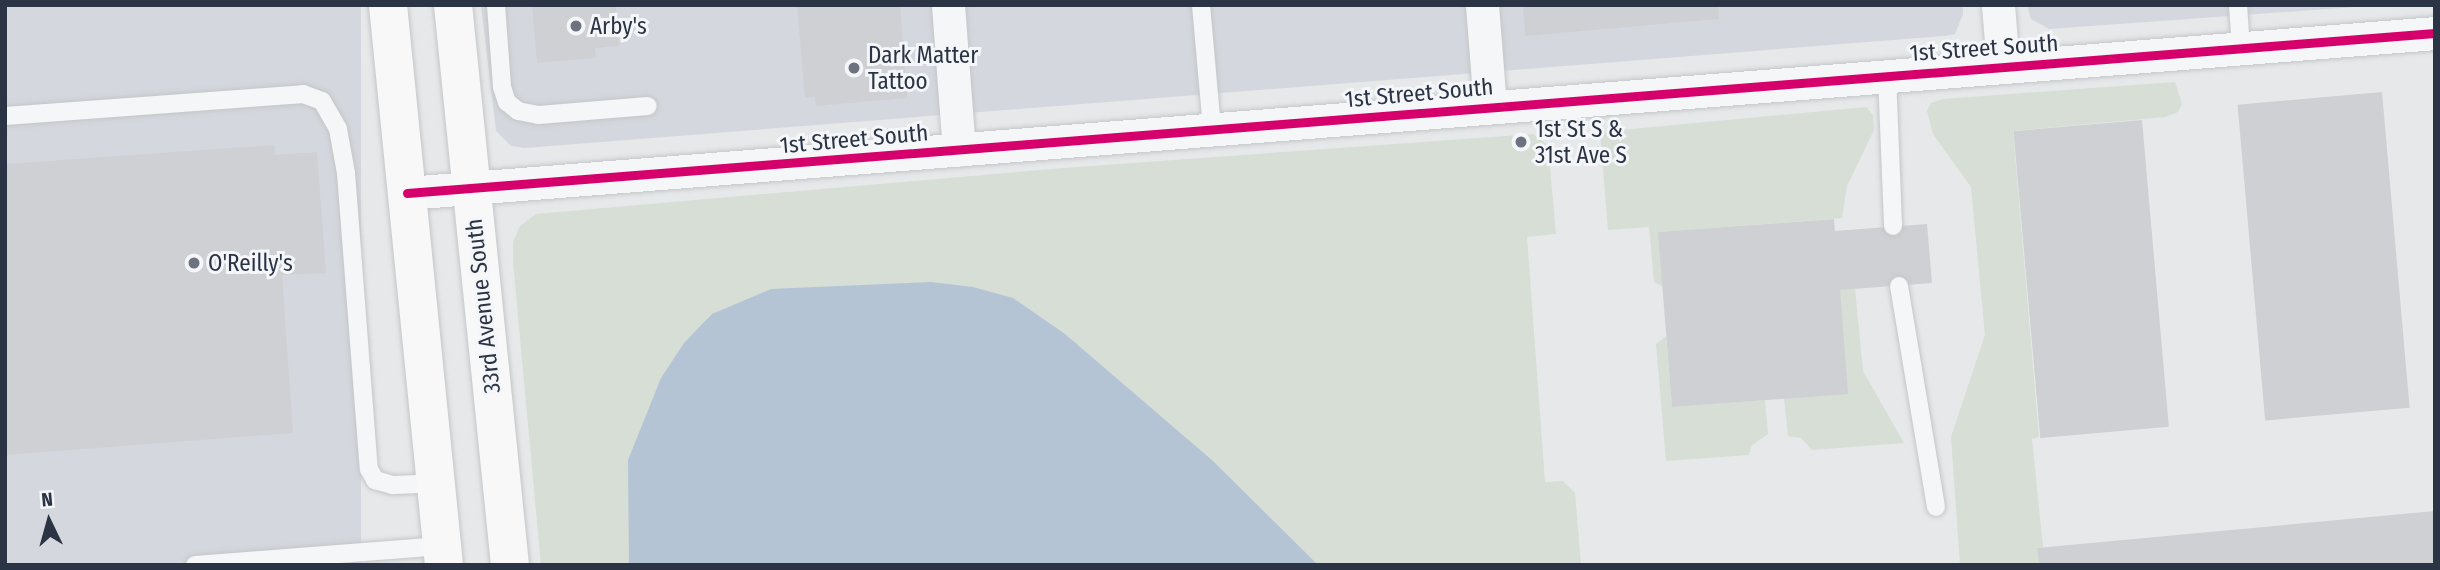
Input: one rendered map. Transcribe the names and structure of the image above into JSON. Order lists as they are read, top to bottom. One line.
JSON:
{"streets":{"main road":["33rd Avenue South"],"street":["1st Street South"]},"crossings":[["1st Street South","33rd Avenue South"]],"places":["Arby's","Dark Matter Tattoo","1st St S & 31st Ave S","O'Reilly's"],"north":"top"}
